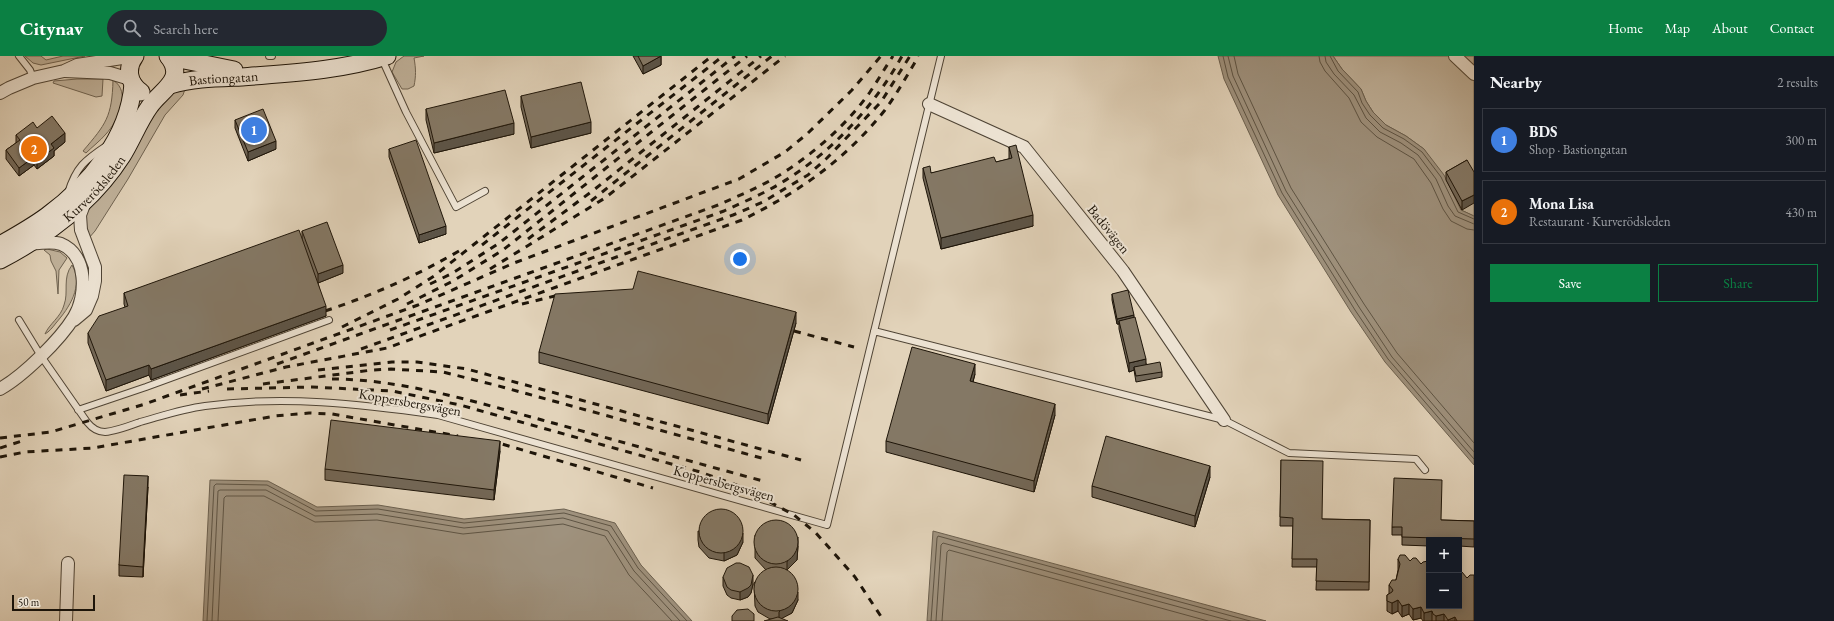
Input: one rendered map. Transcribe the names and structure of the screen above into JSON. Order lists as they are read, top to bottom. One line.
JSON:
{"streets":{"main road":["Bastiongatan","Kurverödsleden"],"street":["Badövägen"],"lane":["Koppersbergsvägen"]},"crossings":[["Bastiongatan","Kurverödsleden"]],"scale_bar":"50 m","page":{"header":"Citynav","search":"Search here","nav":["Home","Map","About","Contact"],"heading":["Nearby","2 results"],"list":[{"mark":"1","name":"BDS","note":"Shop · Bastiongatan","value":"300 m"},{"mark":"2","name":"Mona Lisa","note":"Restaurant · Kurverödsleden","value":"430 m"}],"pins":["1","2"],"buttons":["Save","Share"],"map_buttons":["+","−"],"scale":"50 m"}}
